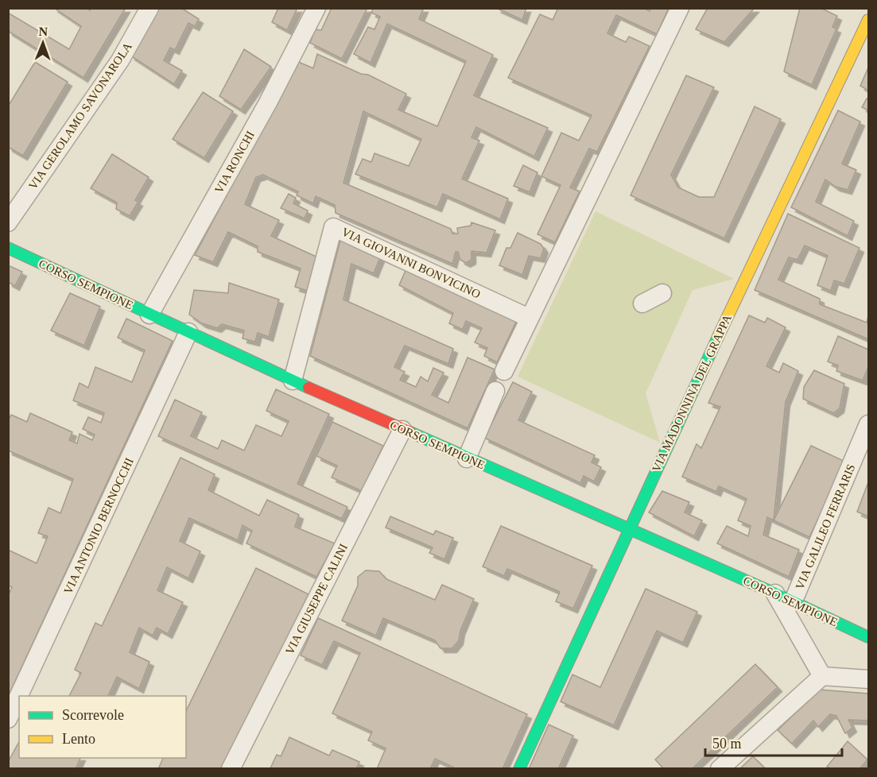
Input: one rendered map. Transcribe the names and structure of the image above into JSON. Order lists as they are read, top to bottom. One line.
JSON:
{"streets":{"main road":["CORSO SEMPIONE","VIA MADONNINA DEL GRAPPA"],"street":["VIA GEROLAMO SAVONAROLA","VIA RONCHI","VIA GIOVANNI BONVICINO","VIA ANTONIO BERNOCCHI","VIA GALILEO FERRARIS","VIA GIUSEPPE CALINI"]},"crossings":[["VIA RONCHI","CORSO SEMPIONE"],["VIA GIOVANNI BONVICINO","CORSO SEMPIONE"],["CORSO SEMPIONE","VIA MADONNINA DEL GRAPPA"],["CORSO SEMPIONE","VIA ANTONIO BERNOCCHI"],["CORSO SEMPIONE","VIA GALILEO FERRARIS"],["CORSO SEMPIONE","VIA GIUSEPPE CALINI"]],"legend":["Scorrevole","Lento"],"scale_bar":"50 m","north":"top"}
